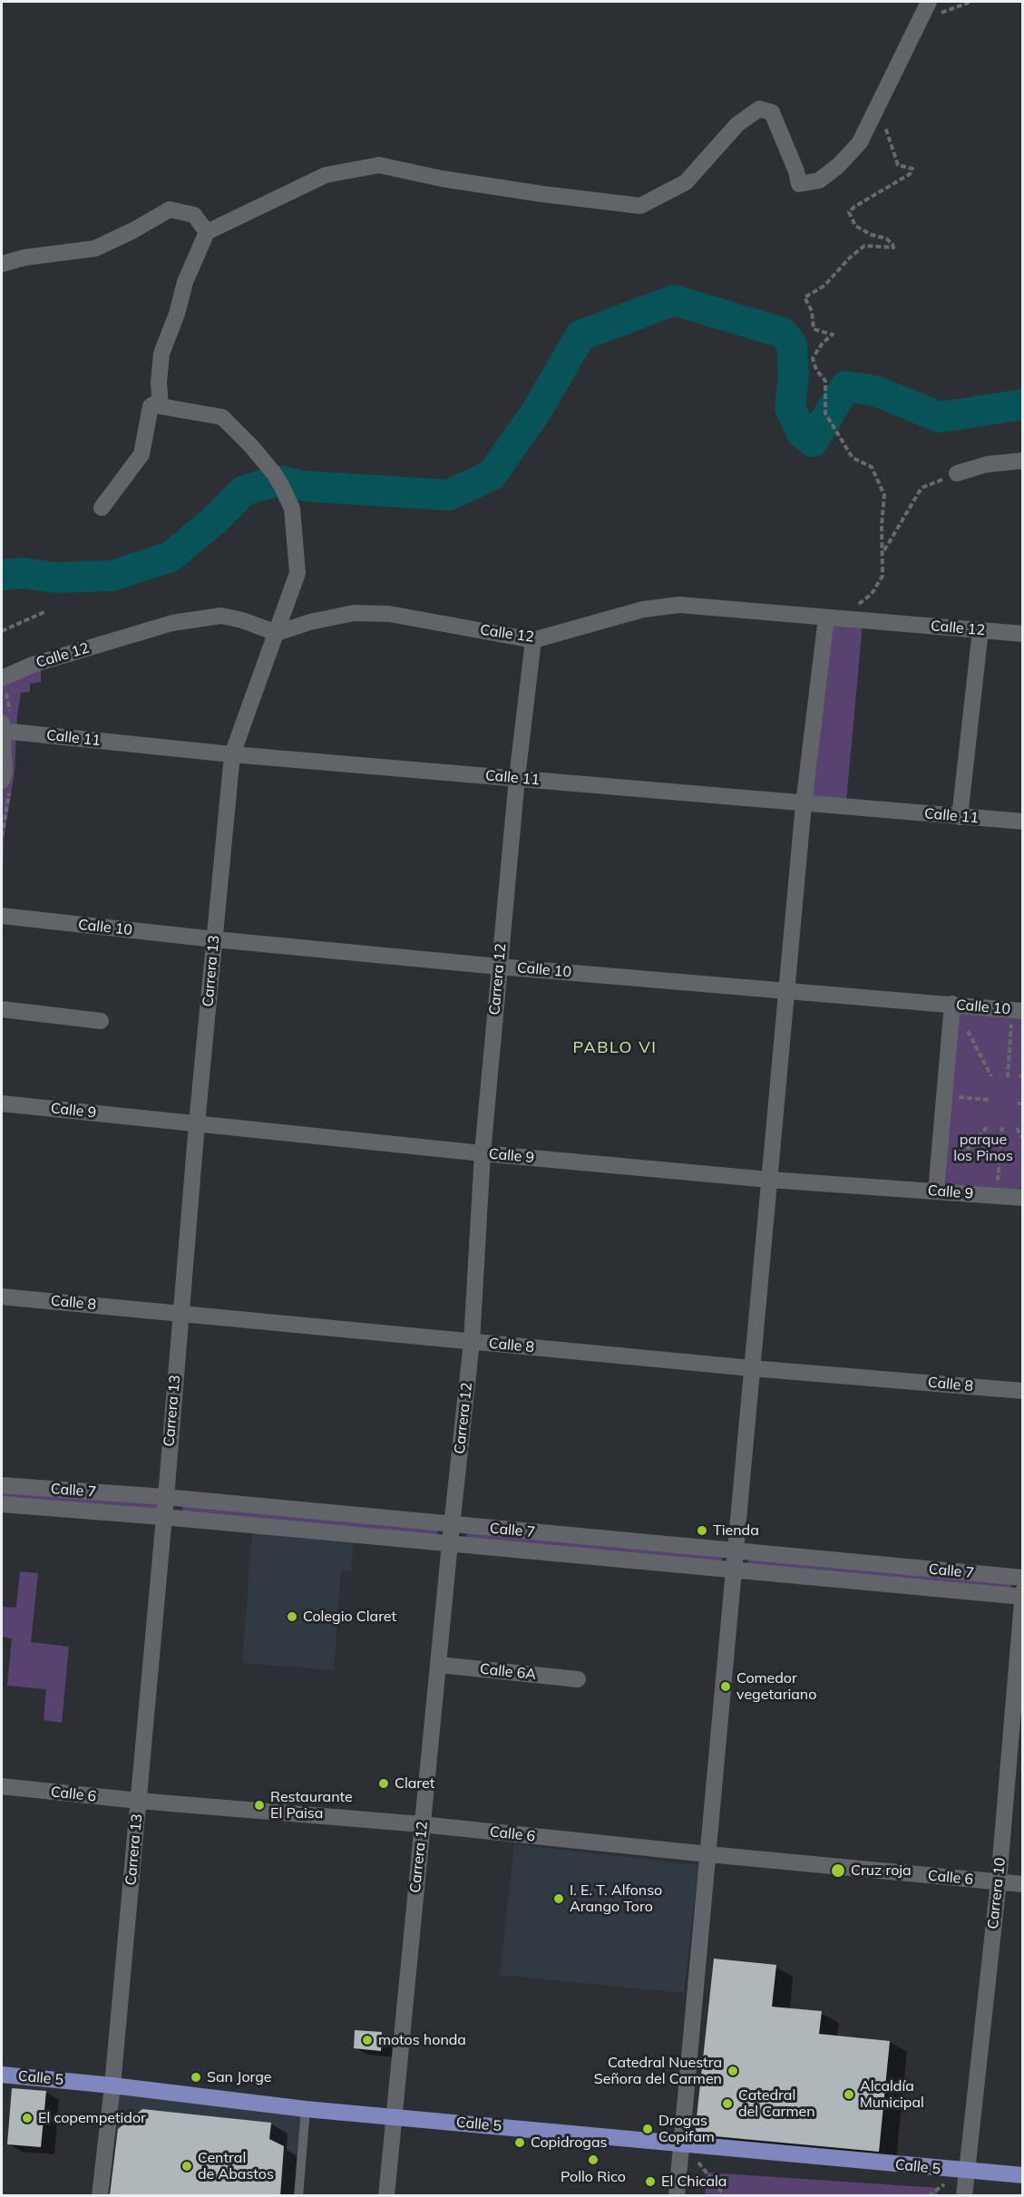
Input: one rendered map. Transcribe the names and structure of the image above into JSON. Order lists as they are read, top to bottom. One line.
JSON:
{"streets":{"main road":["Calle 5"],"street":["Calle 12","Calle 11","Calle 10","Carrera 13","Carrera 12","Calle 9","Calle 8","Calle 7","Calle 6A","Calle 6","Carrera 10"]},"crossings":[["Calle 12","Carrera 13"],["Calle 12","Carrera 12"],["Calle 11","Carrera 13"],["Calle 11","Carrera 12"],["Calle 10","Carrera 13"],["Calle 10","Carrera 12"],["Carrera 13","Calle 9"],["Carrera 13","Calle 8"],["Carrera 13","Calle 7"],["Carrera 13","Calle 6"],["Carrera 13","Calle 5"],["Carrera 12","Calle 9"],["Carrera 12","Calle 8"],["Carrera 12","Calle 7"],["Carrera 12","Calle 6A"],["Carrera 12","Calle 6"],["Carrera 12","Calle 5"],["Calle 7","Carrera 10"],["Calle 6","Carrera 10"],["Carrera 10","Calle 5"]],"districts":["PABLO VI"],"parks":["parque los Pinos"],"places":["Tienda","Colegio Claret","Comedor vegetariano","Claret","Restaurante El Paisa","Cruz roja","I. E. T. Alfonso Arango Toro","motos honda","Catedral Nuestra Señora del Carmen","San Jorge","Alcaldía Municipal","Catedral del Carmen","El copempetidor","Drogas Copifam","Copidrogas","Pollo Rico","Central de Abastos","El Chicala"]}
